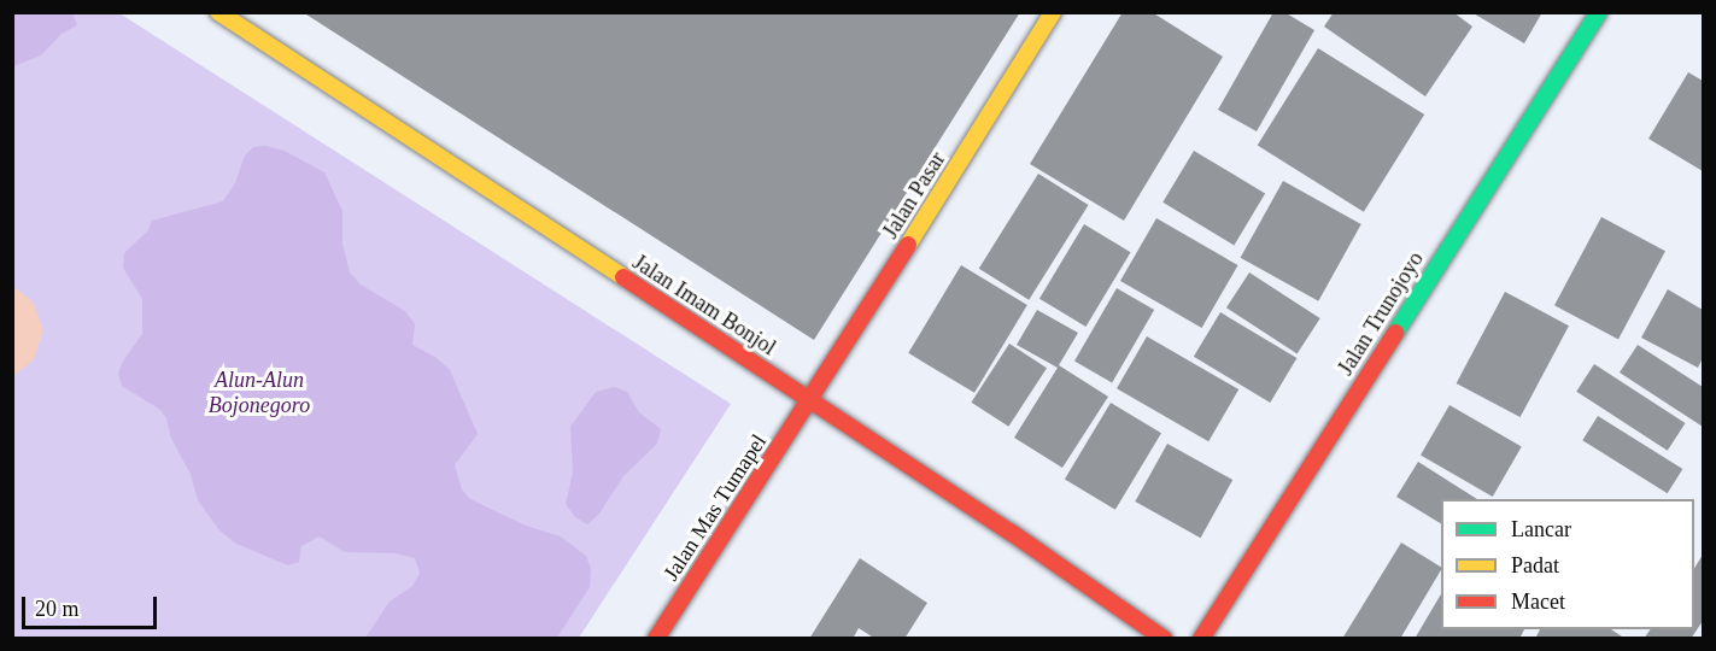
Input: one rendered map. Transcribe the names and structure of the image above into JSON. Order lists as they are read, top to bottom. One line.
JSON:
{"streets":{"main road":["Jalan Pasar","Jalan Imam Bonjol","Jalan Trunojoyo","Jalan Mas Tumapel"]},"crossings":[["Jalan Pasar","Jalan Imam Bonjol"],["Jalan Pasar","Jalan Mas Tumapel"],["Jalan Imam Bonjol","Jalan Mas Tumapel"]],"parks":["Alun-Alun Bojonegoro"],"legend":["Lancar","Padat","Macet"],"scale_bar":"20 m"}
